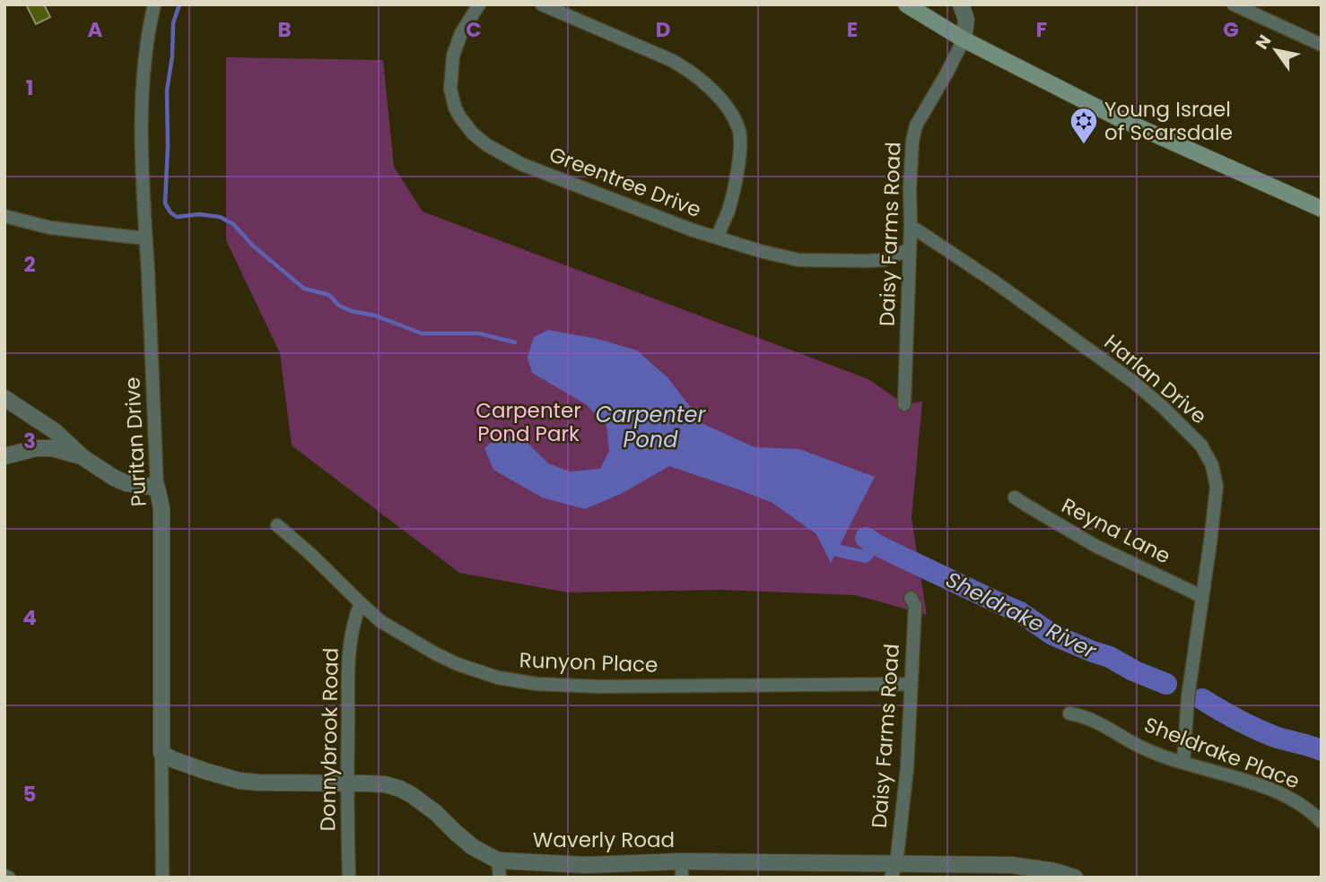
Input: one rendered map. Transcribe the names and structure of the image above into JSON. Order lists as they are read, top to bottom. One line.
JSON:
{"streets":{"street":["Greentree Drive","Daisy Farms Road","Harlan Drive","Puritan Drive","Reyna Lane","Runyon Place","Donnybrook Road","Sheldrake Place","Waverly Road"]},"crossings":[["Greentree Drive","Daisy Farms Road"],["Daisy Farms Road","Harlan Drive"],["Daisy Farms Road","Runyon Place"],["Daisy Farms Road","Waverly Road"],["Harlan Drive","Reyna Lane"],["Harlan Drive","Sheldrake Place"],["Puritan Drive","Waverly Road"],["Runyon Place","Donnybrook Road"],["Donnybrook Road","Waverly Road"]],"water":["Carpenter Pond","Sheldrake River"],"parks":["Carpenter Pond Park"],"places":{"synagogue":["Young Israel of Scarsdale"]},"north":"top left","grid":{"columns":["A","B","C","D","E","F","G"],"rows":["1","2","3","4","5"]}}
